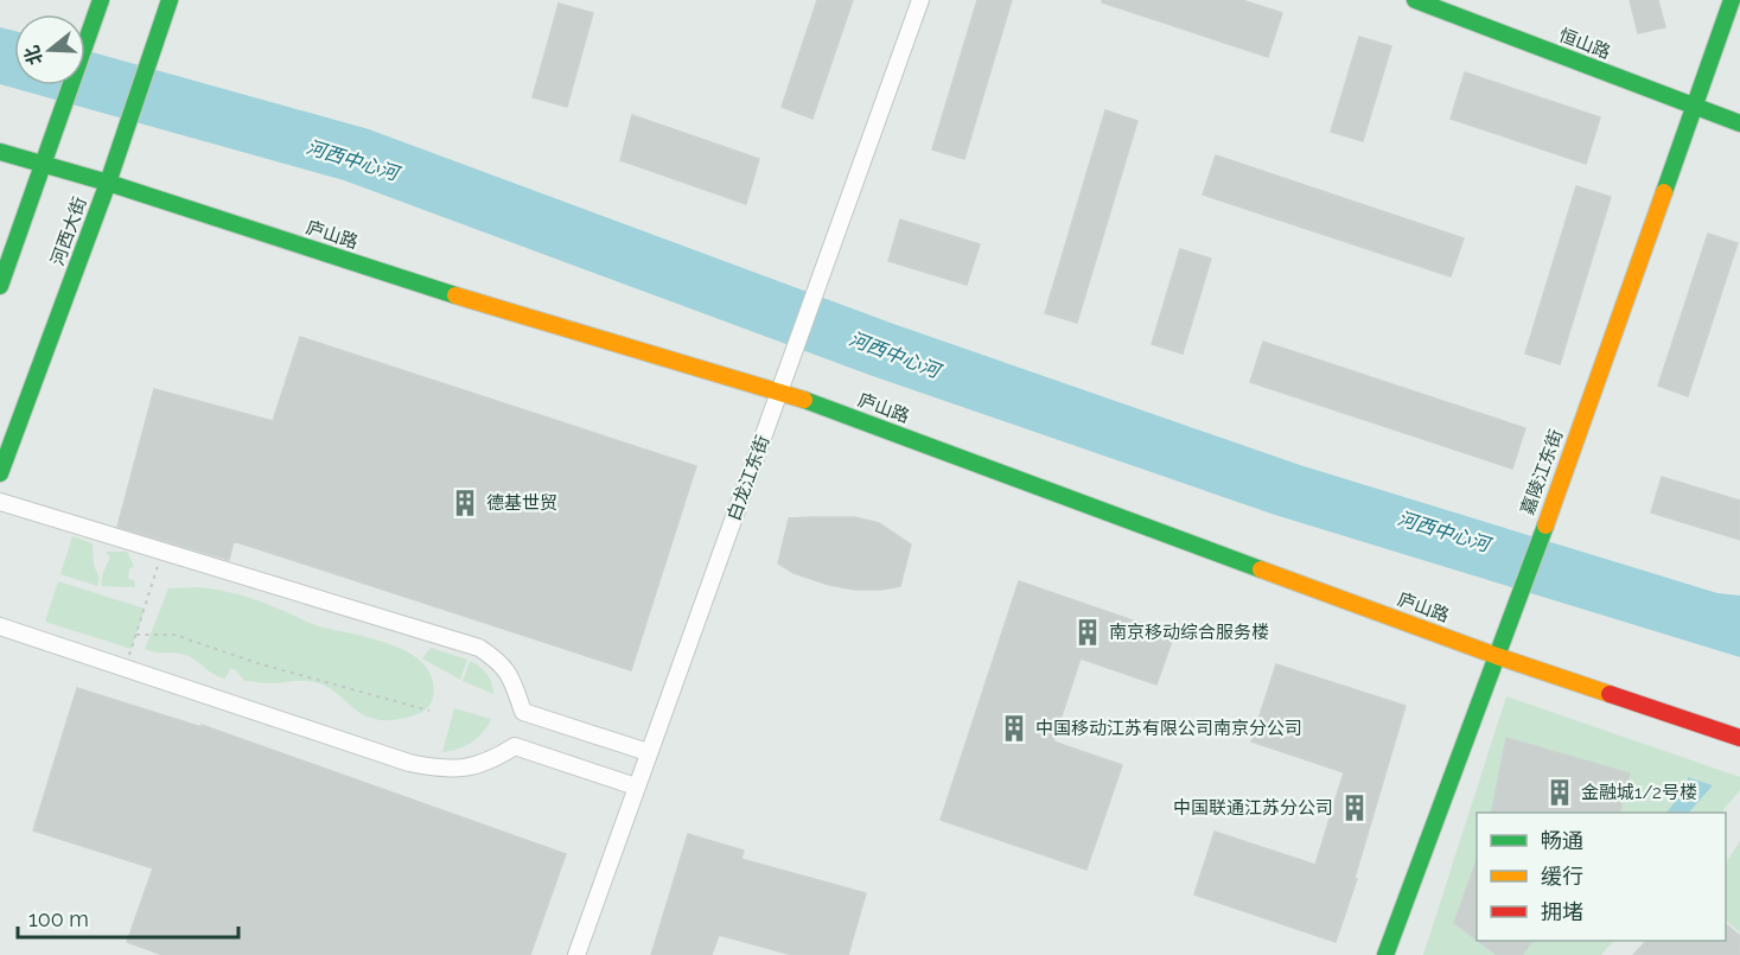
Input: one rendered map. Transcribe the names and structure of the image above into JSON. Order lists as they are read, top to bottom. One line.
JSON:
{"streets":{"main road":["恒山路","河西大街","庐山路","嘉陵江东街"],"street":["白龙江东街"]},"crossings":[["恒山路","嘉陵江东街"],["河西大街","庐山路"],["庐山路","嘉陵江东街"],["庐山路","白龙江东街"]],"water":["河西中心河"],"places":{"building":["德基世贸","南京移动综合服务楼","中国移动江苏有限公司南京分公司","金融城1/2号楼","中国联通江苏分公司"]},"legend":["畅通","缓行","拥堵"],"scale_bar":"100 m","north":"left"}
